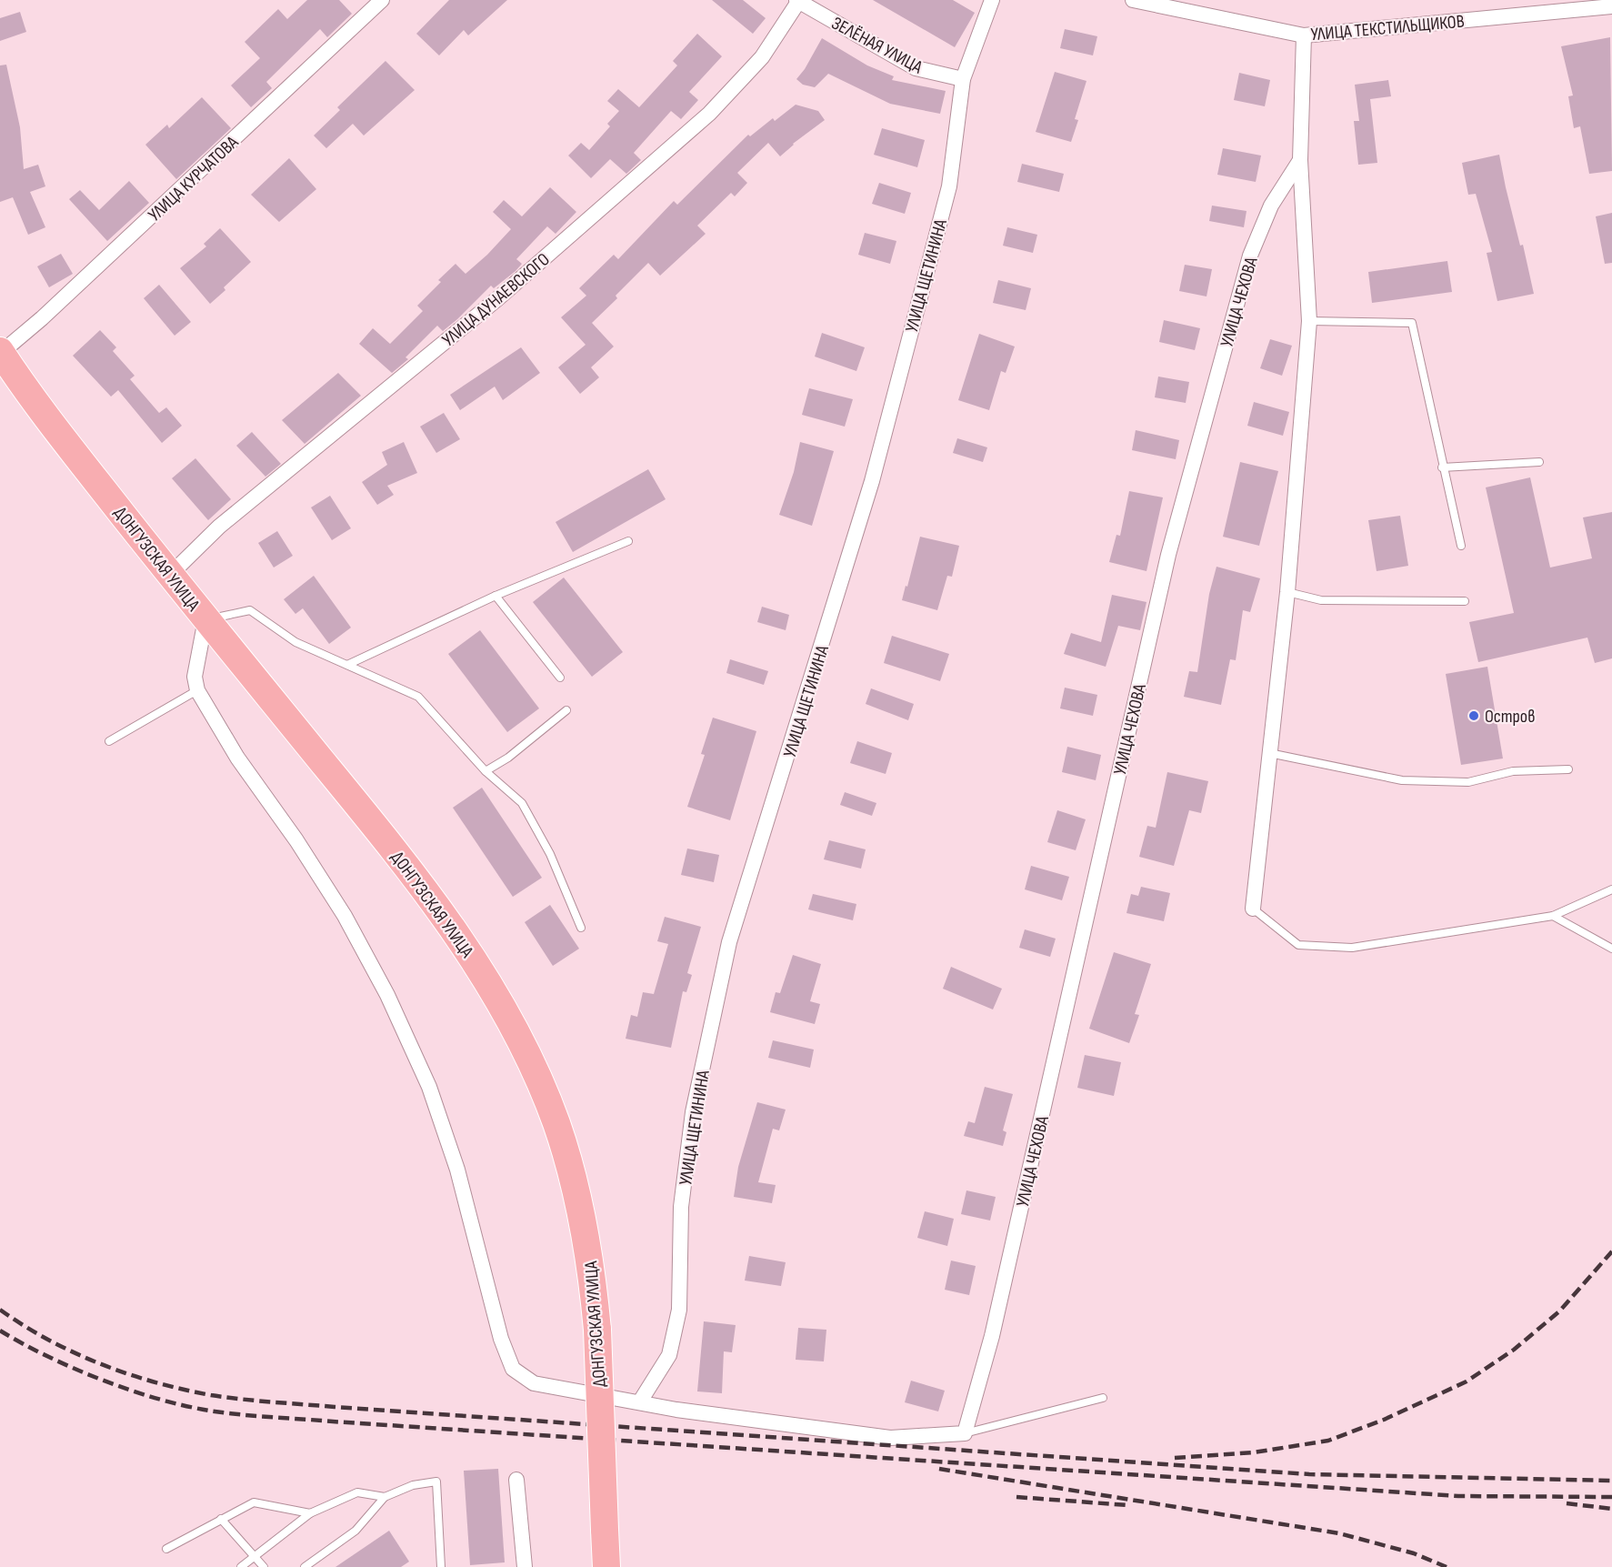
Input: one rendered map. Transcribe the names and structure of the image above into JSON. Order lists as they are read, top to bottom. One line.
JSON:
{"streets":{"highway":["ДОНГУЗСКАЯ УЛИЦА"],"street":["УЛИЦА ТЕКСТИЛЬЩИКОВ","ЗЕЛЁНАЯ УЛИЦА","УЛИЦА КУРЧАТОВА","УЛИЦА ЩЕТИНИНА","УЛИЦА ДУНАЕВСКОГО","УЛИЦА ЧЕХОВА"]},"crossings":[["ЗЕЛЁНАЯ УЛИЦА","УЛИЦА ЩЕТИНИНА"],["ЗЕЛЁНАЯ УЛИЦА","УЛИЦА ДУНАЕВСКОГО"],["УЛИЦА КУРЧАТОВА","ДОНГУЗСКАЯ УЛИЦА"],["УЛИЦА ДУНАЕВСКОГО","ДОНГУЗСКАЯ УЛИЦА"]],"places":["Остров"]}
